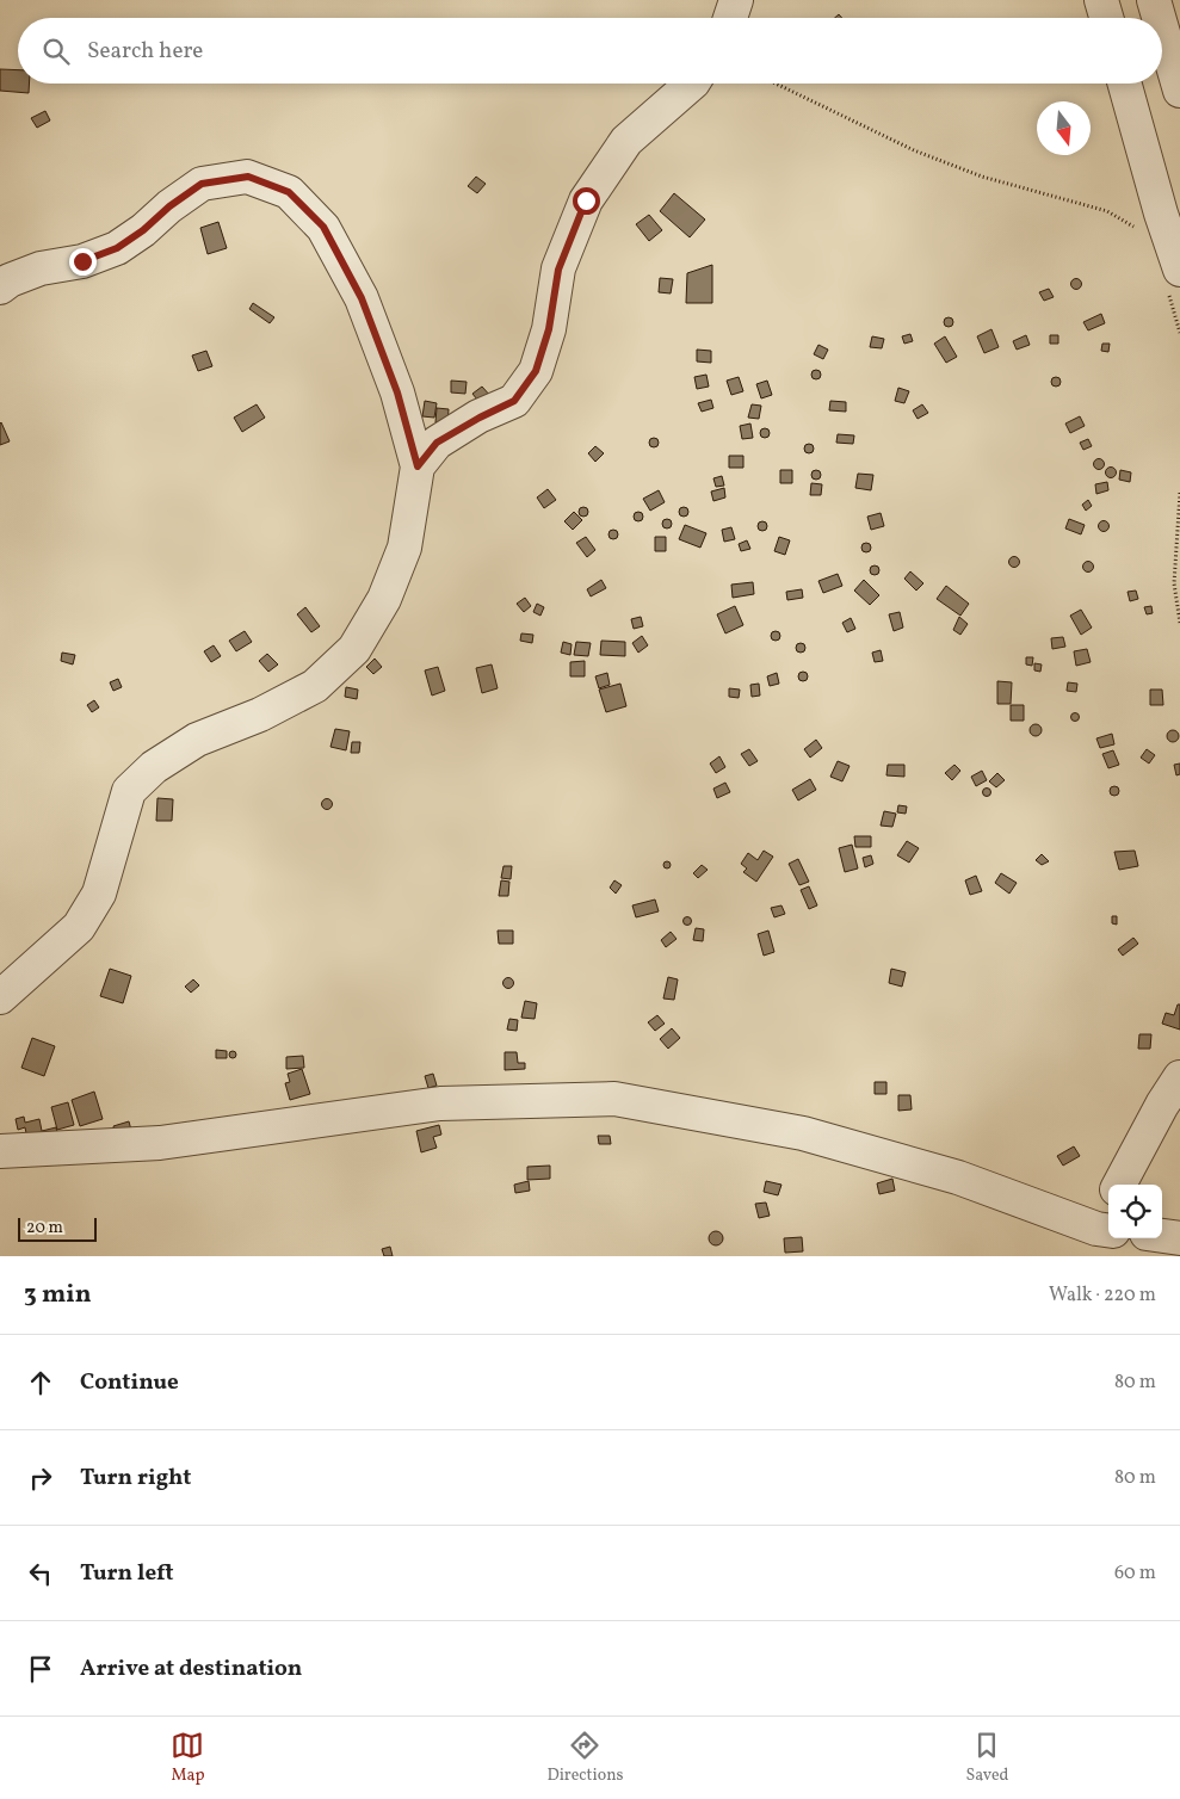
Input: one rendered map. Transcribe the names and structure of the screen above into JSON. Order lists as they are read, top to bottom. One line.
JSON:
{"scale_bar":"20 m","north":"bottom","page":{"search":"Search here","scale":"20 m","heading":["3 min","Walk · 220 m"],"list":[["Continue","80 m"],["Turn right","80 m"],["Turn left","60 m"],"Arrive at destination"],"nav":["Map","Directions","Saved"]}}
